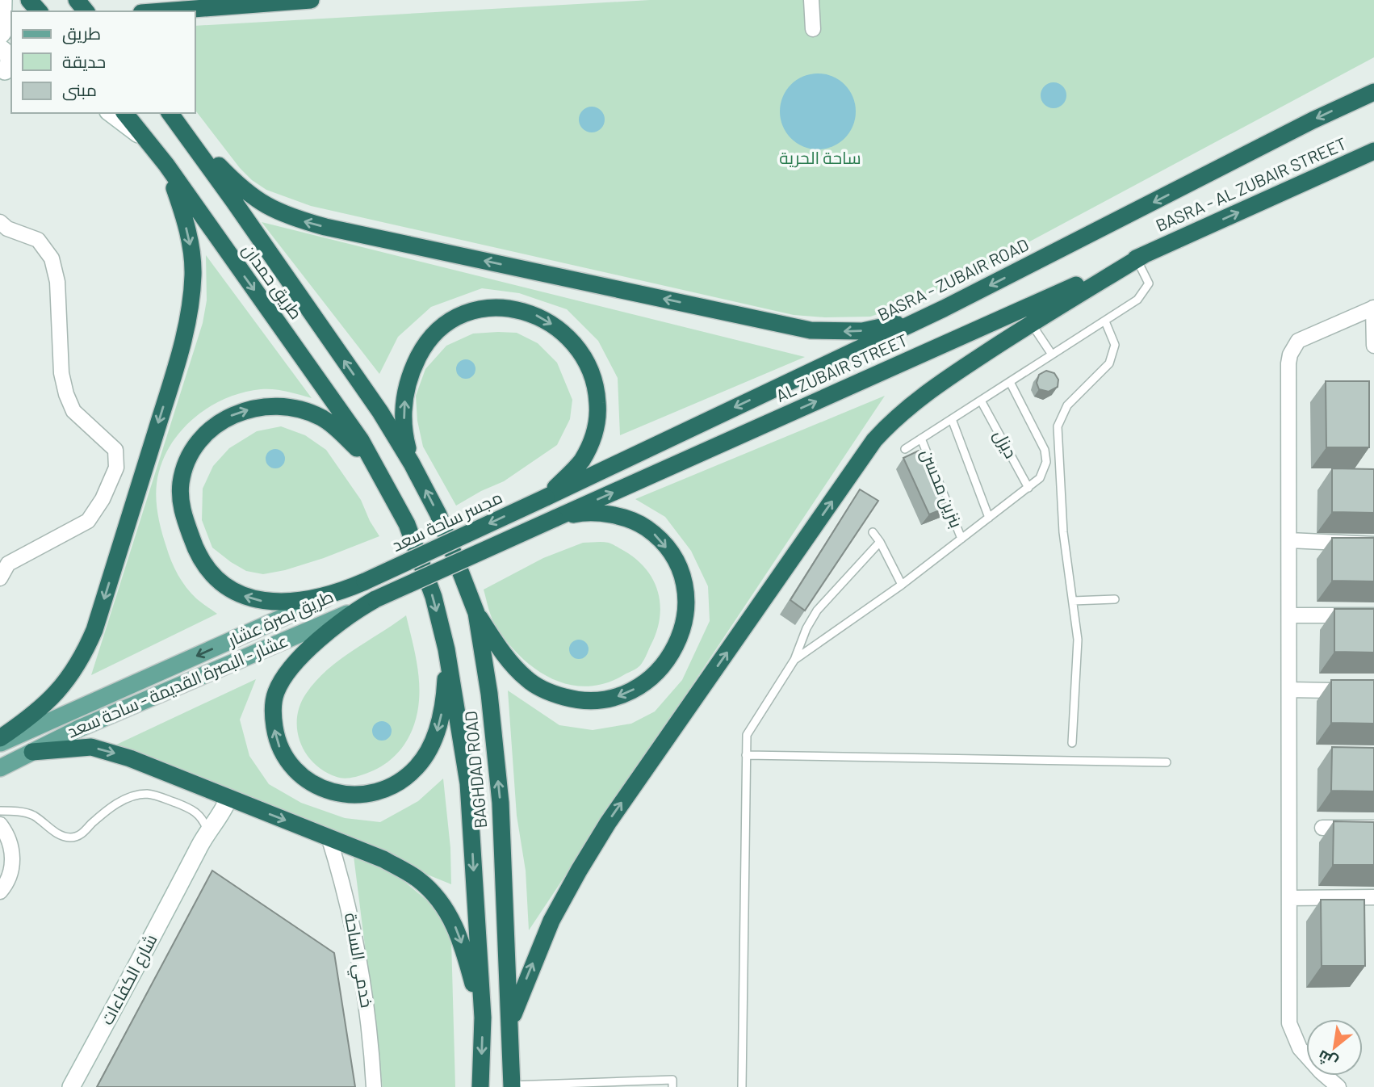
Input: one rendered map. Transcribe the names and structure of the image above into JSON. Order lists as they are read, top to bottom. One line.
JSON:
{"streets":{"highway":["BASRA - AL ZUBAIR STREET","BASRA - ZUBAIR ROAD","طريق حمدان","AL ZUBAIR STREET","مجسر ساحة سعد","BAGHDAD ROAD"],"main road":["طريق بصرة عشار","عشار - البصرة القديمة - ساحة سعد"],"street":["خدمي الساحة","شارع الكفاءات"],"lane":["ديزل","بنزين محسن"]},"crossings":[["BASRA - AL ZUBAIR STREET","AL ZUBAIR STREET"],["BASRA - ZUBAIR ROAD","مجسر ساحة سعد"],["طريق حمدان","مجسر ساحة سعد"],["طريق حمدان","BAGHDAD ROAD"],["مجسر ساحة سعد","طريق بصرة عشار"],["مجسر ساحة سعد","BAGHDAD ROAD"]],"one_way":["BASRA - AL ZUBAIR STREET","BASRA - ZUBAIR ROAD","AL ZUBAIR STREET","طريق بصرة عشار"],"parks":["ساحة الحرية"],"legend":["طريق","حديقة","مبنى"],"north":"bottom left"}
